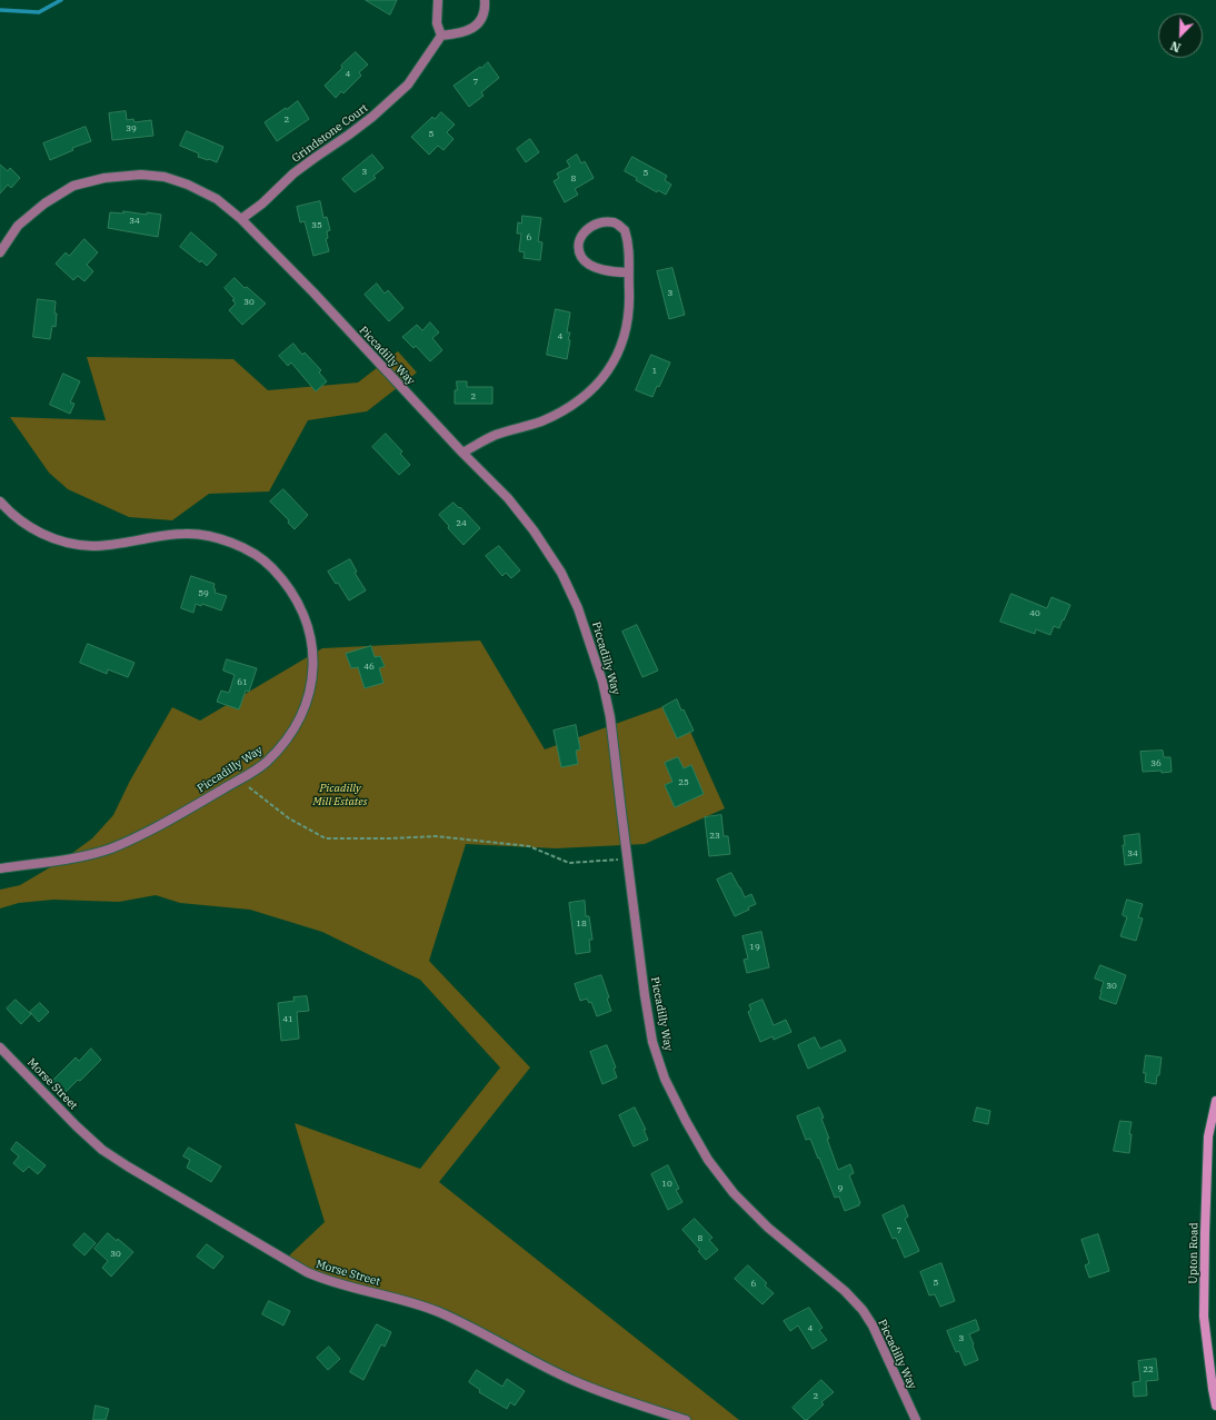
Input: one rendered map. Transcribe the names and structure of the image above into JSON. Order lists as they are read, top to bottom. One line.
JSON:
{"streets":{"main road":["Upton Road"],"street":["Grindstone Court","Piccadilly Way","Morse Street"]},"crossings":[["Grindstone Court","Piccadilly Way"]],"parks":["Picadilly Mill Estates"],"house_numbers":["4","7","2","39","5","3","5","8","34","35","6","3","30","4","1","2","24","59","40","46","61","36","25","23","34","18","19","30","41","10","9","7","8","30","5","6","4","3","22","2"],"north":"bottom left"}
